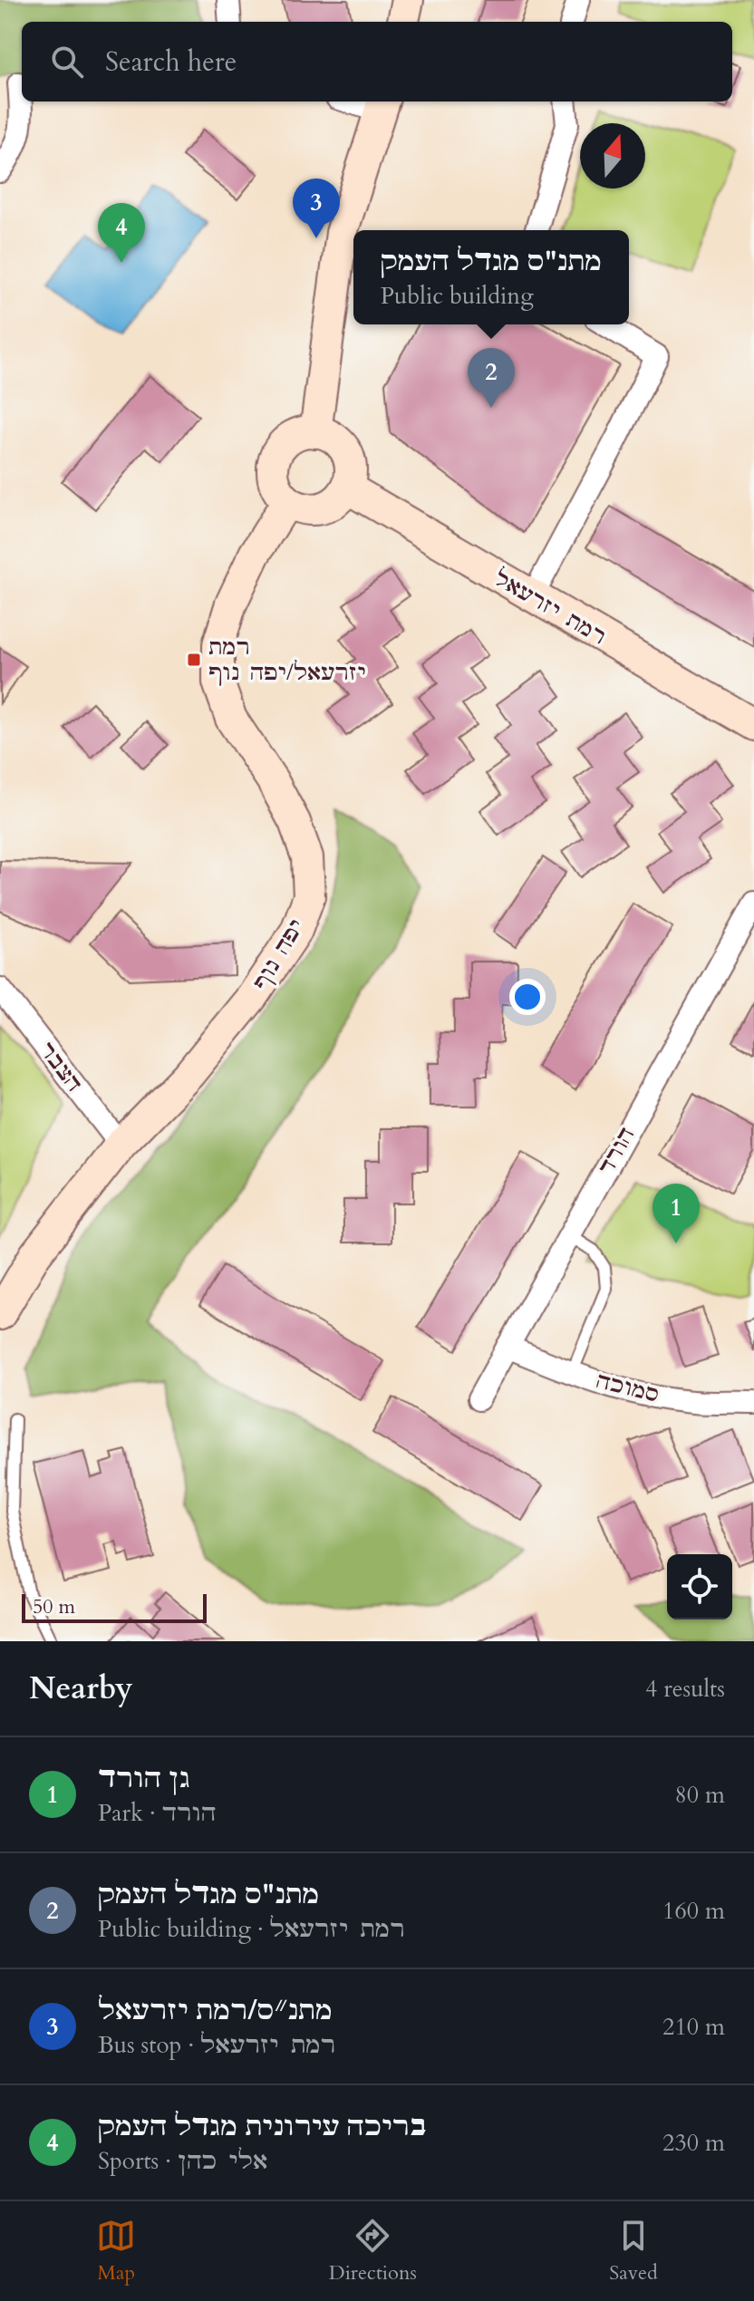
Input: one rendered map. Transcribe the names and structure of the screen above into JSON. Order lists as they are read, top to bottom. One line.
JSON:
{"streets":{"street":["רמת יזרעאל","יפה נוף","הצבר","הורד","סמוכה"]},"crossings":[["רמת יזרעאל","יפה נוף"],["יפה נוף","הצבר"],["הורד","סמוכה"]],"places":{"transit":["רמת יזרעאל/יפה נוף"]},"scale_bar":"50 m","north":"top","page":{"search":"Search here","pins":["3","4","2","1"],"popup":["מתנ\"ס מגדל העמק","Public building"],"scale":"50 m","heading":["Nearby","4 results"],"list":[{"mark":"1","name":"גן הורד","note":"Park · הורד","value":"80 m"},{"mark":"2","name":"מתנ\"ס מגדל העמק","note":"Public building · רמת יזרעאל","value":"160 m"},{"mark":"3","name":"מתנ״ס/רמת יזרעאל","note":"Bus stop · רמת יזרעאל","value":"210 m"},{"mark":"4","name":"בריכה עירונית מגדל העמק","note":"Sports · אלי כהן","value":"230 m"}],"nav":["Map","Directions","Saved"]}}
